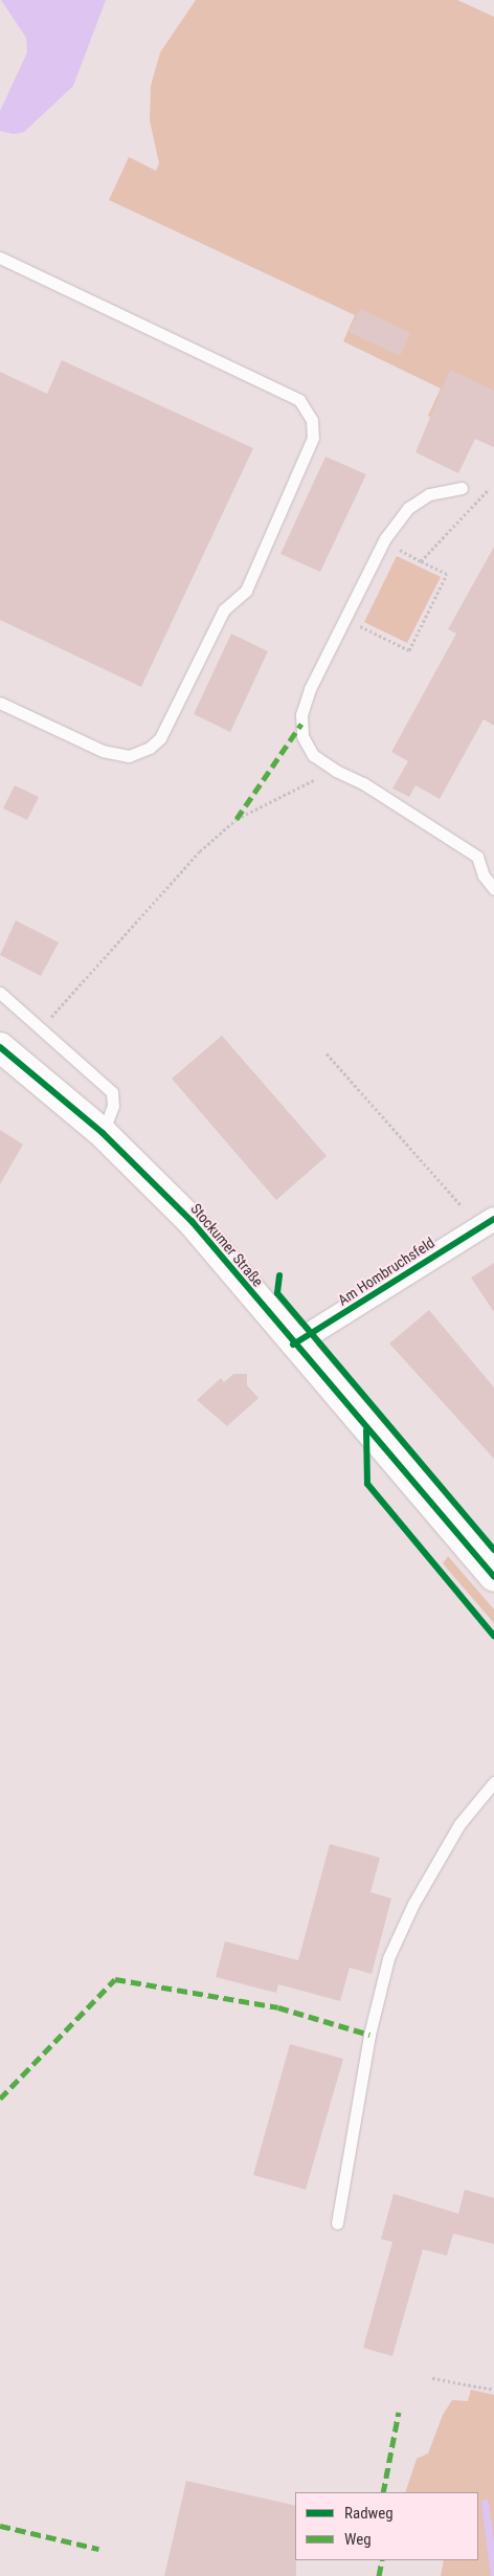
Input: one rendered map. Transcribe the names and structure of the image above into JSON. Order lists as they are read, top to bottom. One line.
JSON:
{"streets":{"main road":["Stockumer Straße"],"street":["Am Hombruchsfeld"]},"crossings":[["Stockumer Straße","Am Hombruchsfeld"]],"legend":["Radweg","Weg"]}
